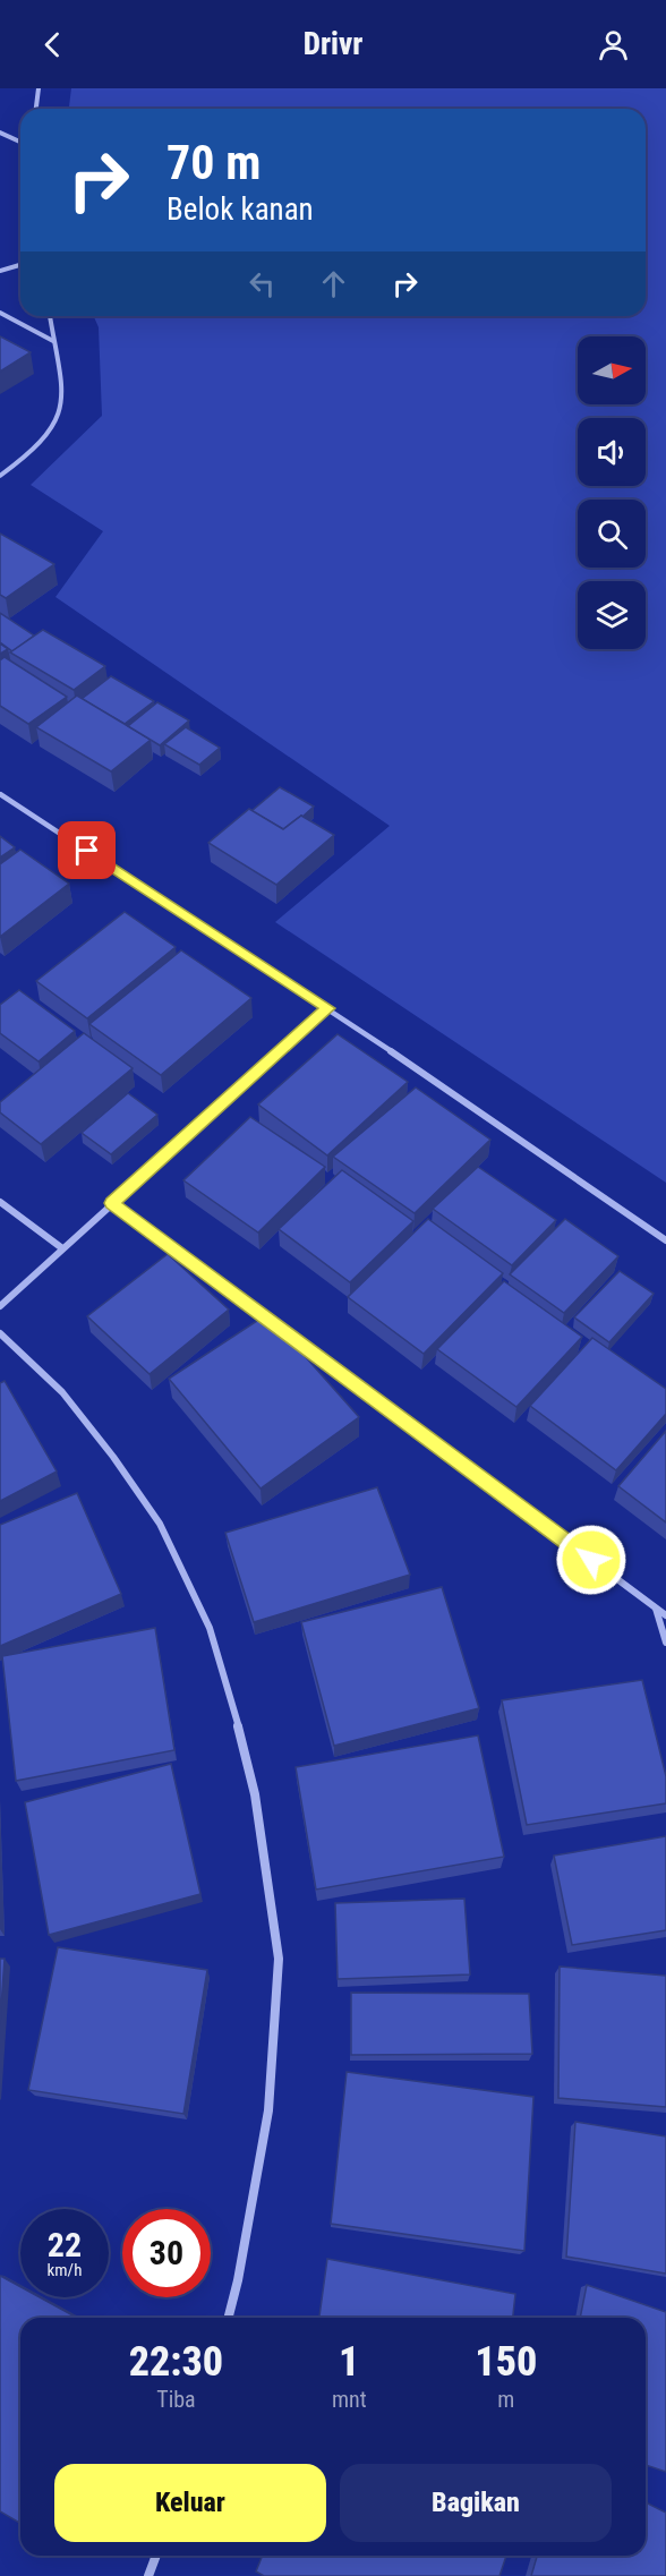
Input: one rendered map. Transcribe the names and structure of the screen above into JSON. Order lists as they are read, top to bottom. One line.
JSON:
{"north":"right","page":{"header":"Drivr","turn":["70 m","Belok kanan"],"speed":"22 km/h","limit":"30","eta":["22:30","Tiba","1","mnt","150","m"],"buttons":["Keluar","Bagikan"]}}
